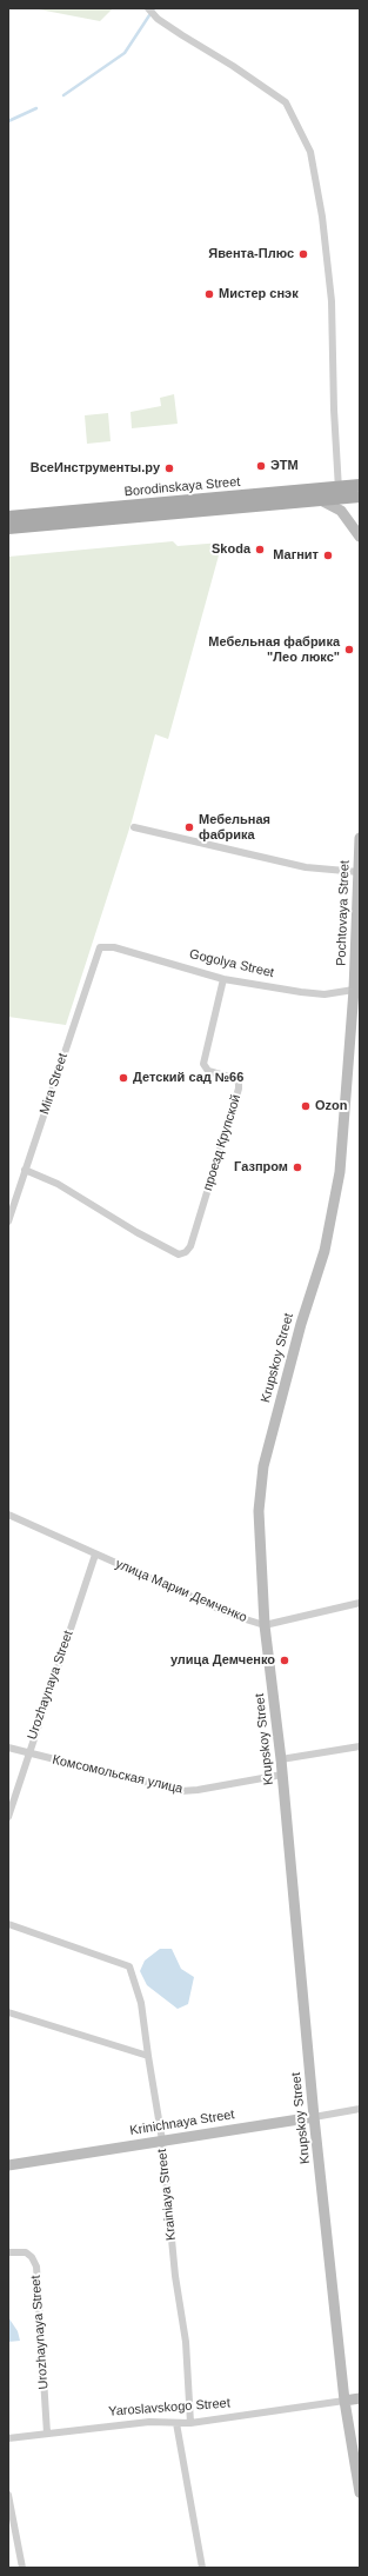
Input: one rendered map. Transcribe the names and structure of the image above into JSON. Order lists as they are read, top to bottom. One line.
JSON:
{"streets":{"main road":["Borodinskaya Street"],"street":["Pochtovaya Street","Gogolya Street","Mira Street","проезд Крупской","Krupskoy Street","улица Марии Демченко","Urozhaynaya Street","Комсомольская улица","Krinichnaya Street","Krainiaya Street","Yaroslavskogo Street"]},"crossings":[["Pochtovaya Street","Gogolya Street"],["Pochtovaya Street","Krupskoy Street"],["Gogolya Street","Mira Street"],["Gogolya Street","проезд Крупской"],["Gogolya Street","Krupskoy Street"],["Mira Street","проезд Крупской"],["Krupskoy Street","улица Марии Демченко"],["Krupskoy Street","Комсомольская улица"],["Krupskoy Street","Krinichnaya Street"],["Krupskoy Street","Yaroslavskogo Street"],["улица Марии Демченко","Urozhaynaya Street"],["Urozhaynaya Street","Комсомольская улица"],["Urozhaynaya Street","Yaroslavskogo Street"],["Krinichnaya Street","Krainiaya Street"],["Krainiaya Street","Yaroslavskogo Street"]],"places":["Явента-Плюс","Мистер снэк","ЭТМ","ВсеИнструменты.ру","Skoda","Магнит","Мебельная фабрика \"Лео люкс\"","Мебельная фабрика","Детский сад №66","Ozon","Газпром","улица Демченко"]}
